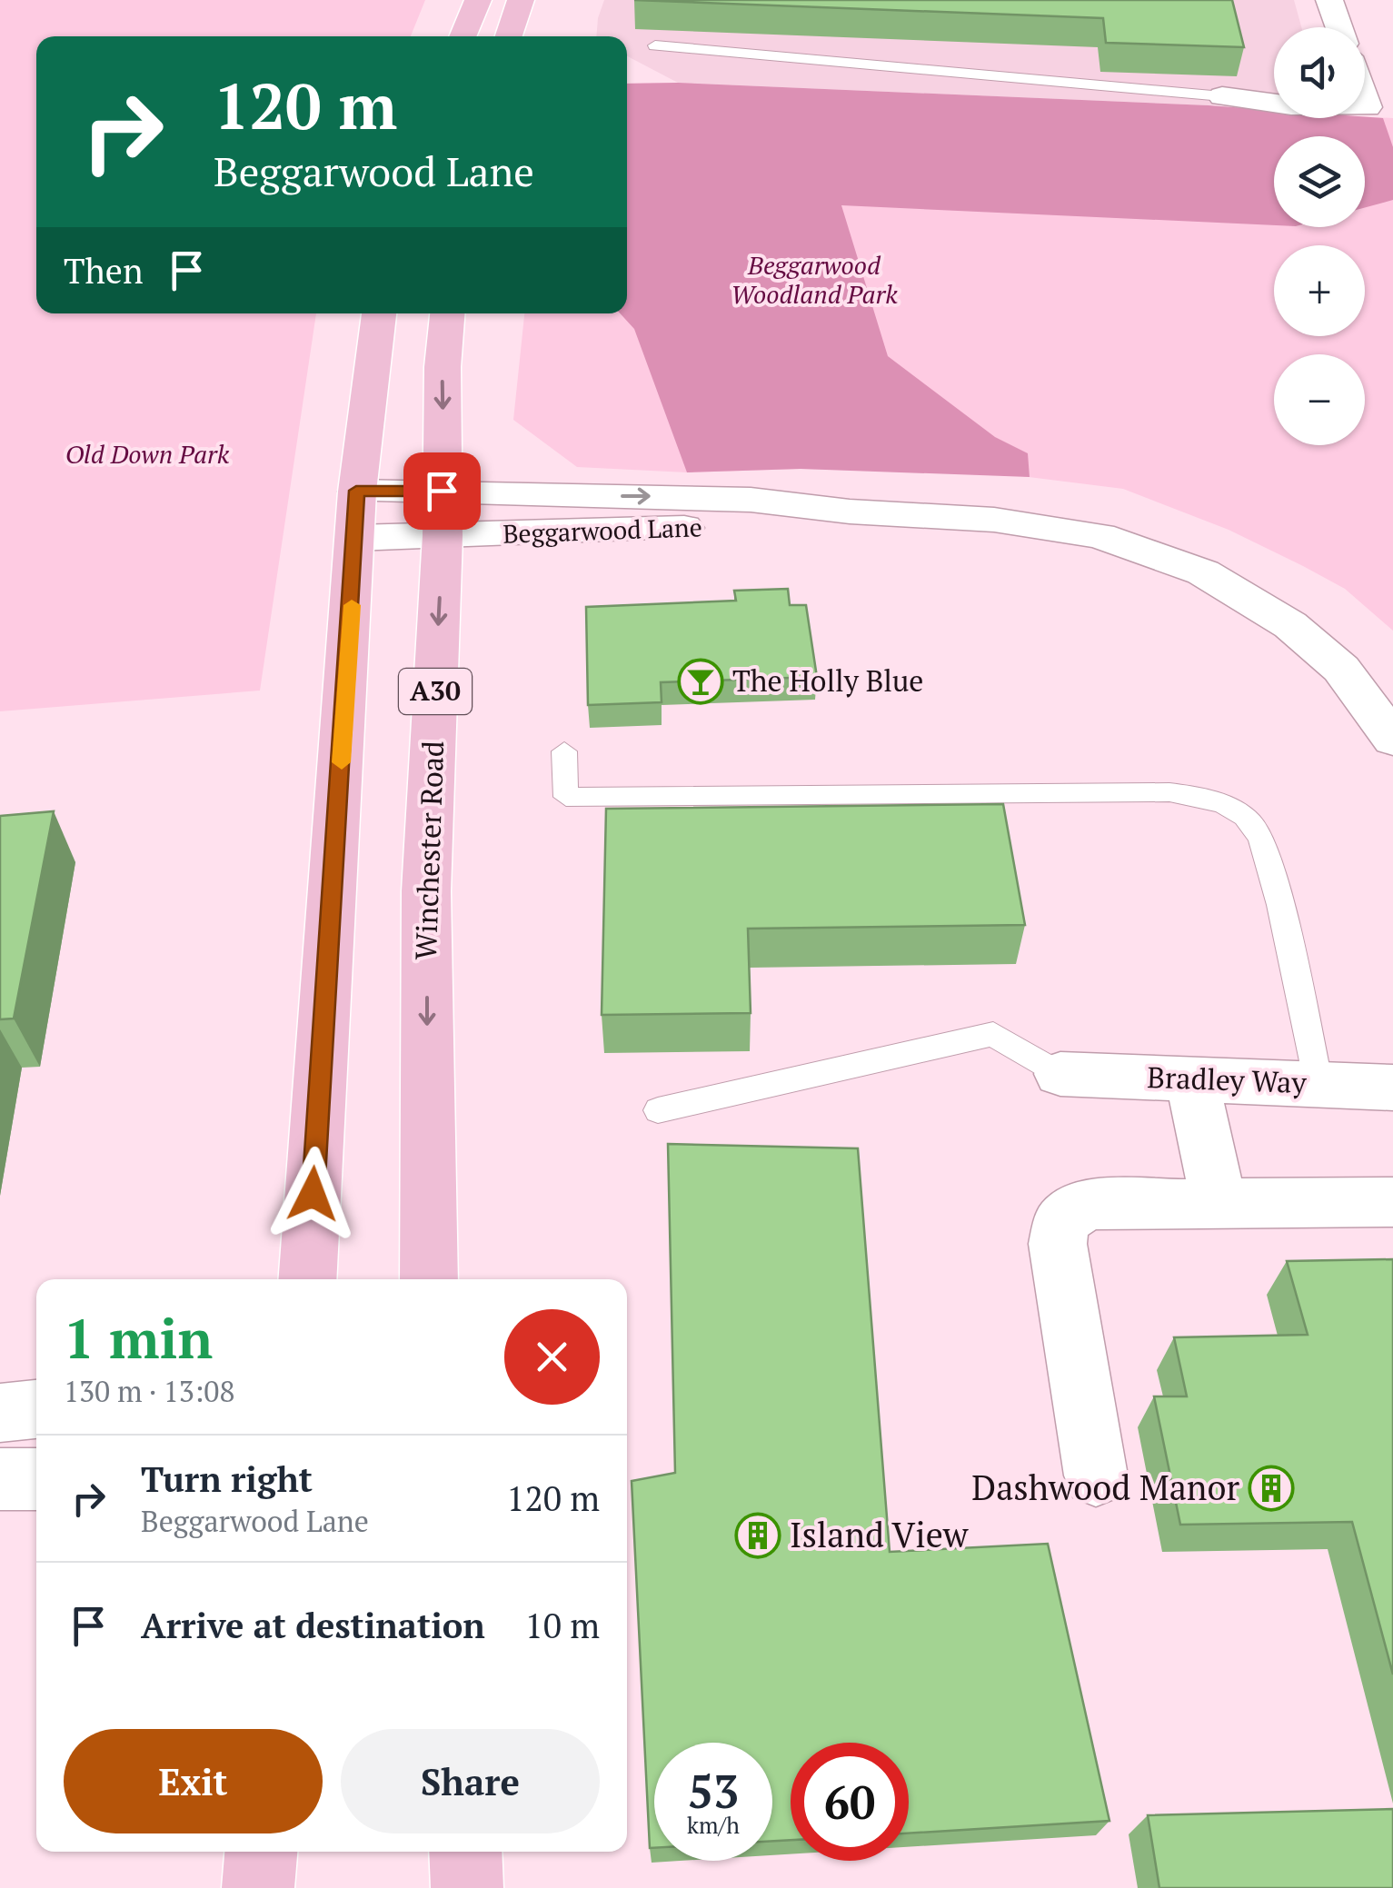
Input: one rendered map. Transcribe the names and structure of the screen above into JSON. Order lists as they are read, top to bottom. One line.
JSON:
{"streets":{"main road":["A30","Winchester Road"],"street":["Beggarwood Lane","Bradley Way"]},"crossings":[["Beggarwood Lane","Winchester Road"]],"parks":["Beggarwood Woodland Park","Old Down Park"],"places":{"bar":["The Holly Blue"],"building":["Dashwood Manor","Island View"]},"page":{"map_buttons":["+","−"],"turn":["120 m","Beggarwood Lane"],"then":"Then","heading":["1 min","130 m · 13:08"],"list":[{"name":"Turn right","note":"Beggarwood Lane","value":"120 m"},{"name":"Arrive at destination","value":"10 m"}],"buttons":["Exit","Share"],"speed":"53 km/h","limit":"60"}}
